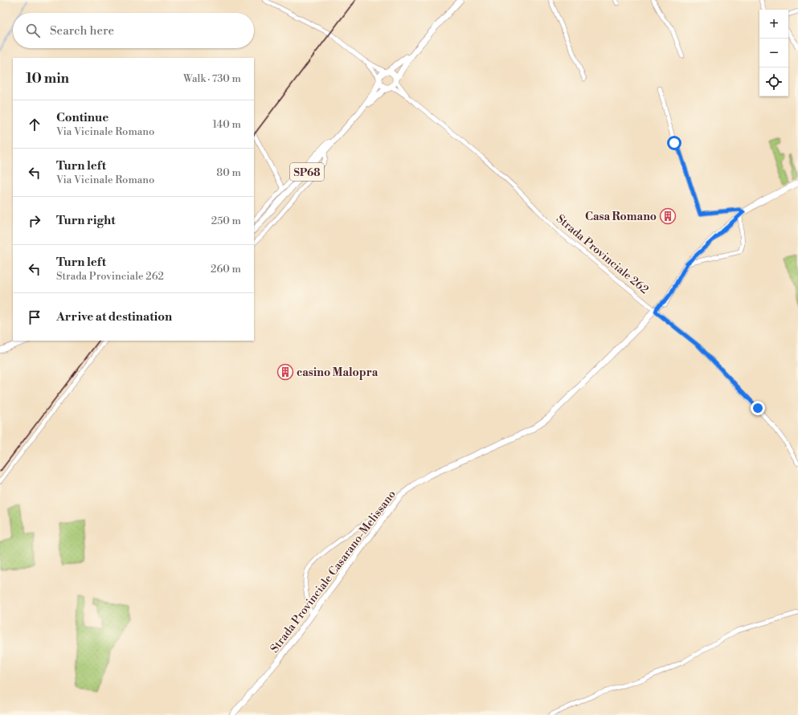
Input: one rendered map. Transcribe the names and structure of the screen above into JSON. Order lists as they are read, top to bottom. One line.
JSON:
{"streets":{"main road":["SP68","Strada Provinciale Casarano-Melissano"],"street":["Strada Provinciale 262"]},"crossings":[["Strada Provinciale 262","Strada Provinciale Casarano-Melissano"]],"places":{"building":["Casa Romano","casino Malopra"]},"page":{"map_buttons":["+","−"],"search":"Search here","heading":["10 min","Walk · 730 m"],"list":[["Continue","Via Vicinale Romano","140 m"],["Turn left","Via Vicinale Romano","80 m"],["Turn right","250 m"],["Turn left","Strada Provinciale 262","260 m"],"Arrive at destination"]}}
